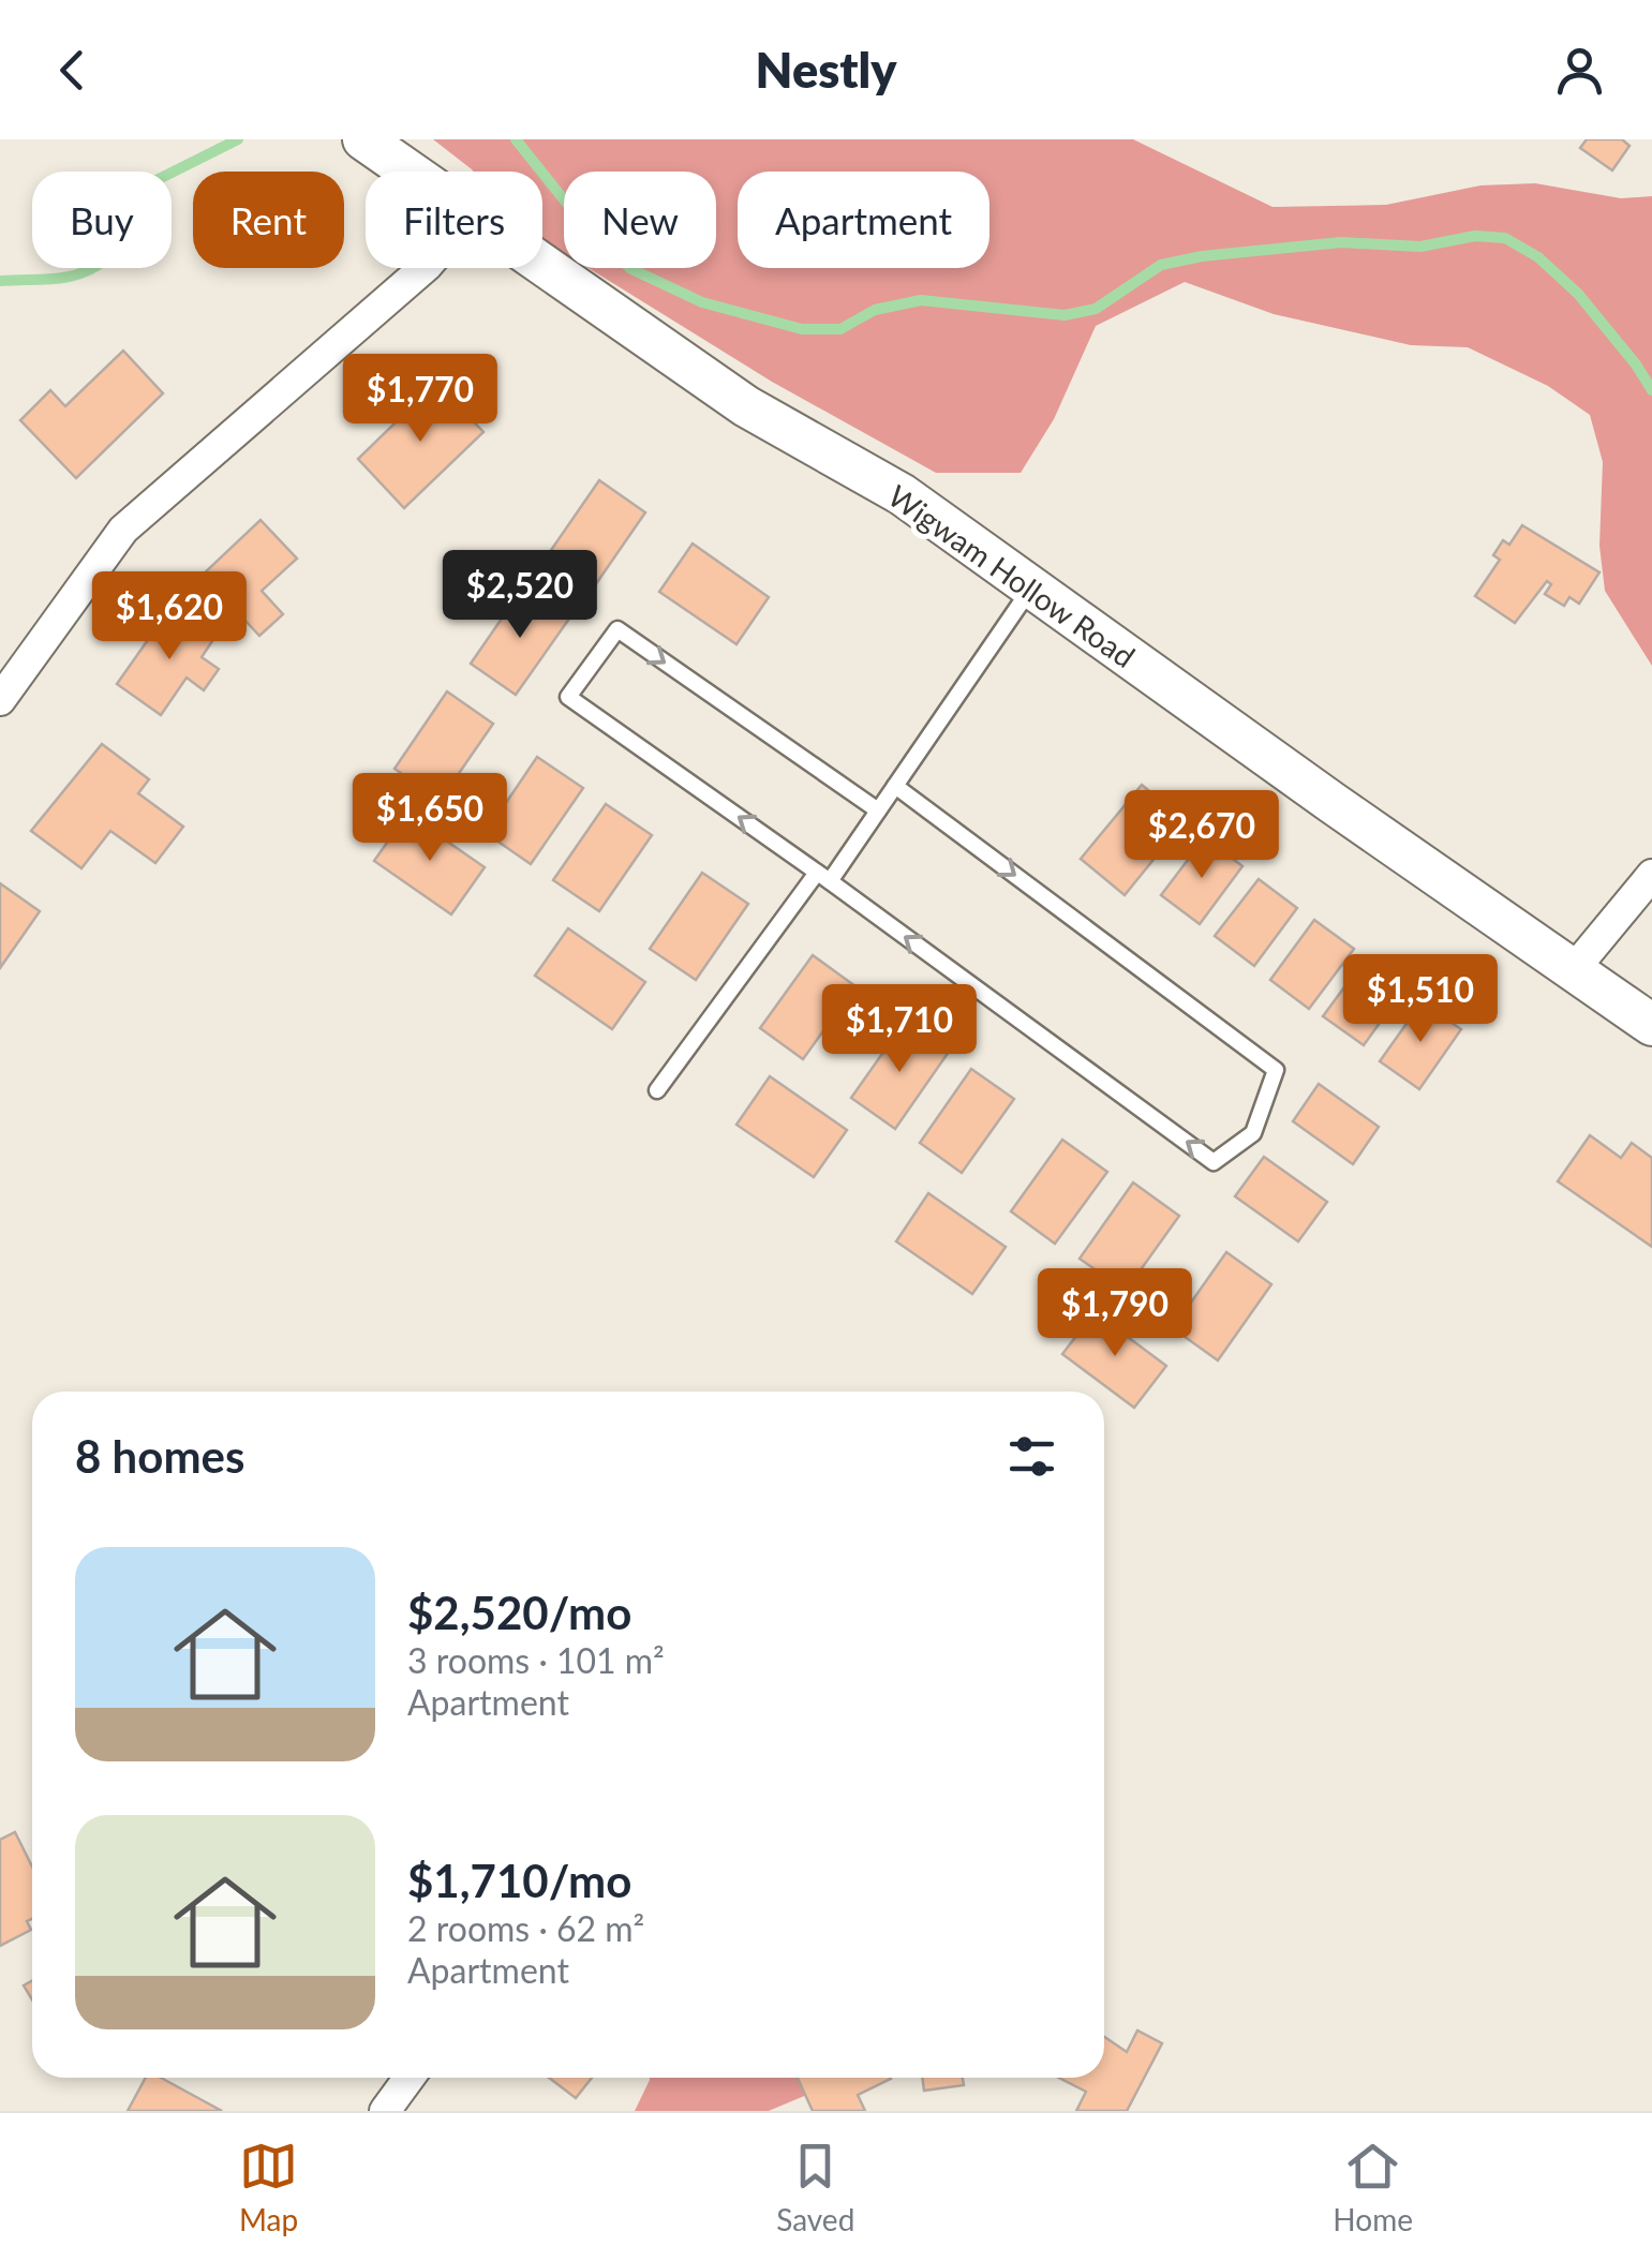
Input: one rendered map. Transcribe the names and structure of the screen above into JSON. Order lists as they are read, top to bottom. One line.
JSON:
{"streets":{"street":["Wigwam Hollow Road"]},"page":{"header":"Nestly","chip":["Buy","Rent","Filters","New","Apartment"],"price":["$1,770","$2,520","$1,620","$1,650","$2,670","$1,510","$1,710","$1,790"],"heading":"8 homes","list":[{"name":"$2,520/mo","note":"3 rooms · 101 m² · Apartment"},{"name":"$1,710/mo","note":"2 rooms · 62 m² · Apartment"}],"tabs":["Map","Saved","Home"]}}
